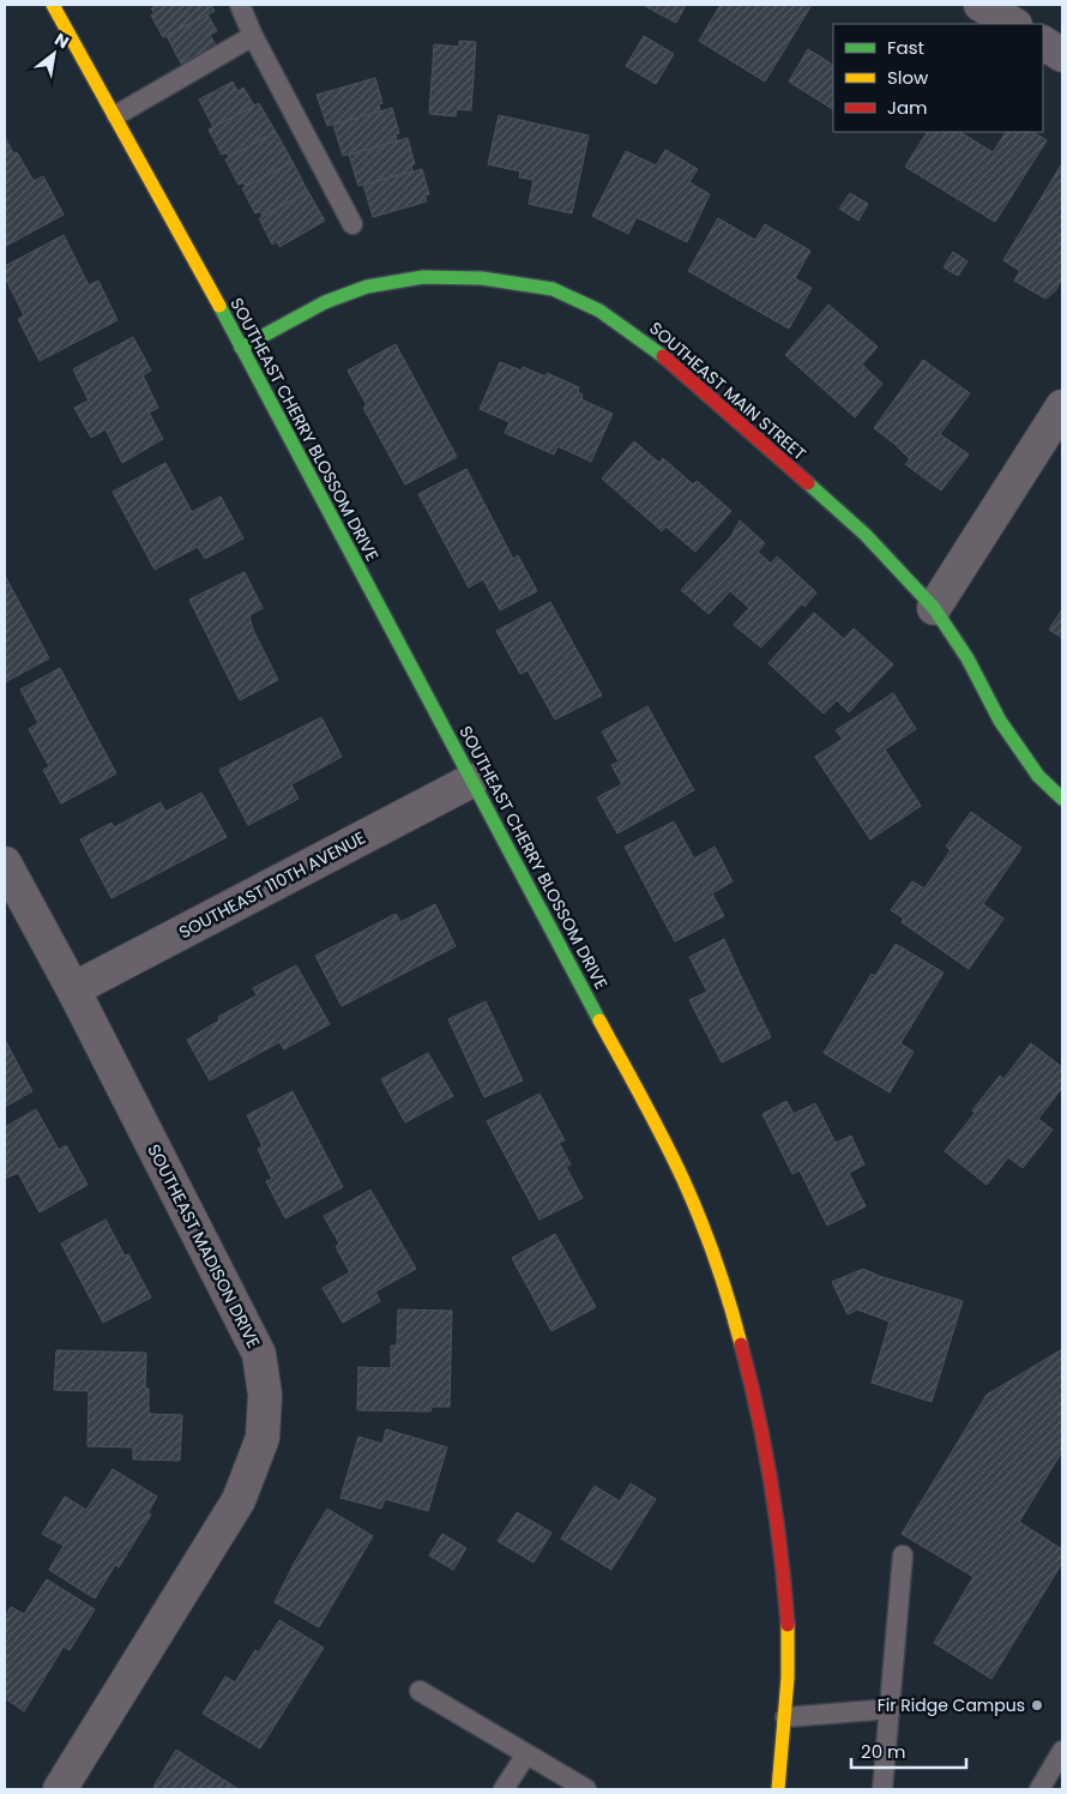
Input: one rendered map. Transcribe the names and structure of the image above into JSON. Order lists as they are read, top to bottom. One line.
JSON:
{"streets":{"main road":["SOUTHEAST MAIN STREET","SOUTHEAST CHERRY BLOSSOM DRIVE"],"street":["SOUTHEAST 110TH AVENUE","SOUTHEAST MADISON DRIVE"]},"crossings":[["SOUTHEAST MAIN STREET","SOUTHEAST CHERRY BLOSSOM DRIVE"],["SOUTHEAST CHERRY BLOSSOM DRIVE","SOUTHEAST 110TH AVENUE"],["SOUTHEAST 110TH AVENUE","SOUTHEAST MADISON DRIVE"]],"places":["Fir Ridge Campus"],"legend":["Fast","Slow","Jam"],"scale_bar":"20 m","north":"top right"}
